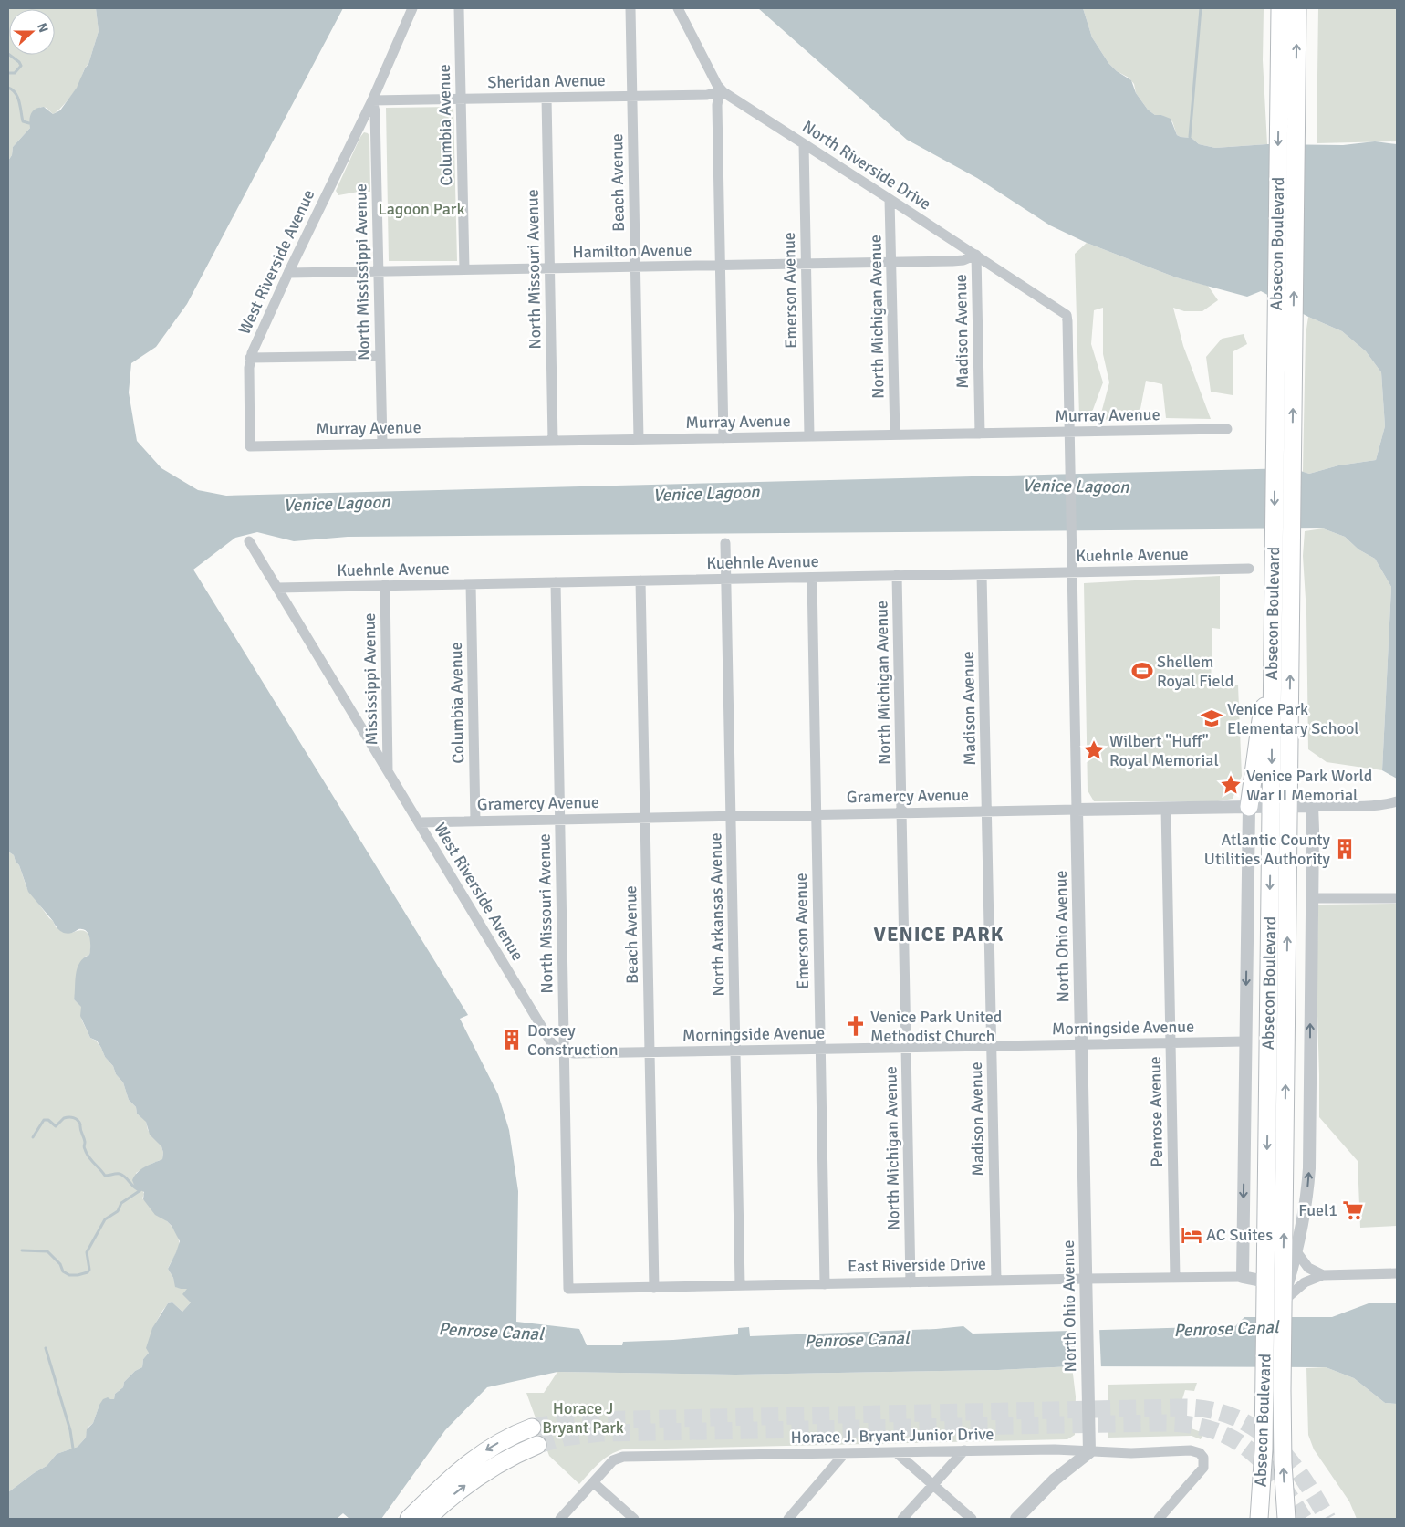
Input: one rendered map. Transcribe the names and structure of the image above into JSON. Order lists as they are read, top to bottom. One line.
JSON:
{"streets":{"highway":["Absecon Boulevard"],"street":["Sheridan Avenue","Columbia Avenue","North Riverside Drive","Beach Avenue","Hamilton Avenue","West Riverside Avenue","North Missouri Avenue","North Mississippi Avenue","Emerson Avenue","North Michigan Avenue","Madison Avenue","Murray Avenue","Kuehnle Avenue","Mississippi Avenue","Gramercy Avenue","North Arkansas Avenue","North Ohio Avenue","Morningside Avenue","Penrose Avenue","East Riverside Drive","Horace J. Bryant Junior Drive"]},"crossings":[["Sheridan Avenue","Columbia Avenue"],["Sheridan Avenue","North Riverside Drive"],["Sheridan Avenue","Beach Avenue"],["Sheridan Avenue","West Riverside Avenue"],["Sheridan Avenue","North Missouri Avenue"],["Sheridan Avenue","North Mississippi Avenue"],["Columbia Avenue","Hamilton Avenue"],["Columbia Avenue","Kuehnle Avenue"],["Columbia Avenue","Gramercy Avenue"],["North Riverside Drive","Hamilton Avenue"],["North Riverside Drive","Emerson Avenue"],["North Riverside Drive","North Michigan Avenue"],["North Riverside Drive","Madison Avenue"],["North Riverside Drive","North Ohio Avenue"],["Beach Avenue","Hamilton Avenue"],["Beach Avenue","Murray Avenue"],["Beach Avenue","Kuehnle Avenue"],["Beach Avenue","Gramercy Avenue"],["Beach Avenue","Morningside Avenue"],["Beach Avenue","East Riverside Drive"],["Absecon Boulevard","Gramercy Avenue"],["Absecon Boulevard","Morningside Avenue"],["Absecon Boulevard","East Riverside Drive"],["Hamilton Avenue","West Riverside Avenue"],["Hamilton Avenue","North Missouri Avenue"],["Hamilton Avenue","North Mississippi Avenue"],["Hamilton Avenue","Emerson Avenue"],["Hamilton Avenue","North Michigan Avenue"],["Hamilton Avenue","Madison Avenue"],["West Riverside Avenue","North Missouri Avenue"],["West Riverside Avenue","North Mississippi Avenue"],["West Riverside Avenue","Murray Avenue"],["West Riverside Avenue","Kuehnle Avenue"],["West Riverside Avenue","Mississippi Avenue"],["West Riverside Avenue","Gramercy Avenue"],["West Riverside Avenue","Morningside Avenue"],["West Riverside Avenue","East Riverside Drive"],["North Missouri Avenue","Murray Avenue"],["North Missouri Avenue","Kuehnle Avenue"],["North Missouri Avenue","Gramercy Avenue"],["North Missouri Avenue","Morningside Avenue"],["North Missouri Avenue","East Riverside Drive"],["North Mississippi Avenue","Murray Avenue"],["Emerson Avenue","Murray Avenue"],["Emerson Avenue","Kuehnle Avenue"],["Emerson Avenue","Gramercy Avenue"],["Emerson Avenue","Morningside Avenue"],["Emerson Avenue","East Riverside Drive"],["North Michigan Avenue","Murray Avenue"],["North Michigan Avenue","Kuehnle Avenue"],["North Michigan Avenue","Gramercy Avenue"],["North Michigan Avenue","Morningside Avenue"],["North Michigan Avenue","East Riverside Drive"],["Madison Avenue","Murray Avenue"],["Madison Avenue","Kuehnle Avenue"],["Madison Avenue","Gramercy Avenue"],["Madison Avenue","Morningside Avenue"],["Madison Avenue","East Riverside Drive"],["Murray Avenue","North Ohio Avenue"],["Kuehnle Avenue","Mississippi Avenue"],["Kuehnle Avenue","North Arkansas Avenue"],["Kuehnle Avenue","North Ohio Avenue"],["Gramercy Avenue","North Arkansas Avenue"],["Gramercy Avenue","North Ohio Avenue"],["Gramercy Avenue","Penrose Avenue"],["North Arkansas Avenue","Morningside Avenue"],["North Arkansas Avenue","East Riverside Drive"],["North Ohio Avenue","Morningside Avenue"],["North Ohio Avenue","East Riverside Drive"],["North Ohio Avenue","Horace J. Bryant Junior Drive"],["Morningside Avenue","Penrose Avenue"],["Morningside Avenue","East Riverside Drive"],["Penrose Avenue","East Riverside Drive"]],"districts":["VENICE PARK"],"water":["Venice Lagoon","Penrose Canal"],"parks":["Lagoon Park","Horace J Bryant Park"],"places":{"sports":["Shellem Royal Field"],"school or university":["Venice Park Elementary School"],"place":["Wilbert \"Huff\" Royal Memorial","Venice Park World War II Memorial"],"building":["Atlantic County Utilities Authority","Dorsey Construction"],"church":["Venice Park United Methodist Church"],"supermarket":["Fuel1"],"hotel":["AC Suites"]},"north":"right"}
